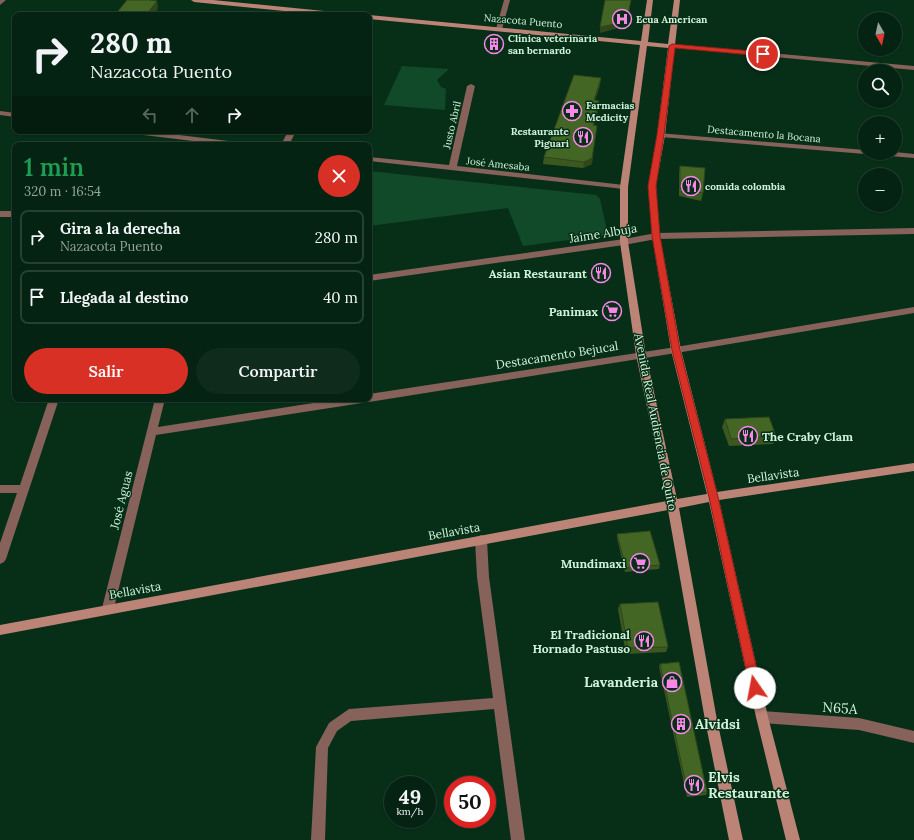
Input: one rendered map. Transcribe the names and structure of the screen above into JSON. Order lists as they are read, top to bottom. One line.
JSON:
{"streets":{"main road":["Nazacota Puento","Avenida Real Audiencia de Quito","Bellavista"],"street":["Justo Abril","Destacamento la Bocana","José Amesaba","Jaime Albuja","Destacamento Bejucal","José Aguas","N65A"]},"crossings":[["Nazacota Puento","Avenida Real Audiencia de Quito"],["Justo Abril","José Amesaba"],["José Amesaba","Avenida Real Audiencia de Quito"],["Jaime Albuja","Avenida Real Audiencia de Quito"],["Destacamento Bejucal","Avenida Real Audiencia de Quito"],["Avenida Real Audiencia de Quito","Bellavista"],["Bellavista","José Aguas"]],"places":{"hospital":["Ecua American"],"building":["Clínica veterinaria san bernardo","Alvidsi"],"pharmacy":["Farmacias Medicity"],"restaurant":["Restaurante Piguari","comida colombia","Asian Restaurant","The Craby Clam","El Tradicional Hornado Pastuso","Elvis Restaurante"],"supermarket":["Panimax","Mundimaxi"],"shop":["Lavanderia"]},"north":"bottom","page":{"map_buttons":["+","−"],"turn":["280 m","Nazacota Puento"],"heading":["1 min","320 m · 16:54"],"list":[{"name":"Gira a la derecha","note":"Nazacota Puento","value":"280 m"},{"name":"Llegada al destino","value":"40 m"}],"buttons":["Salir","Compartir"],"speed":"49 km/h","limit":"50"}}
